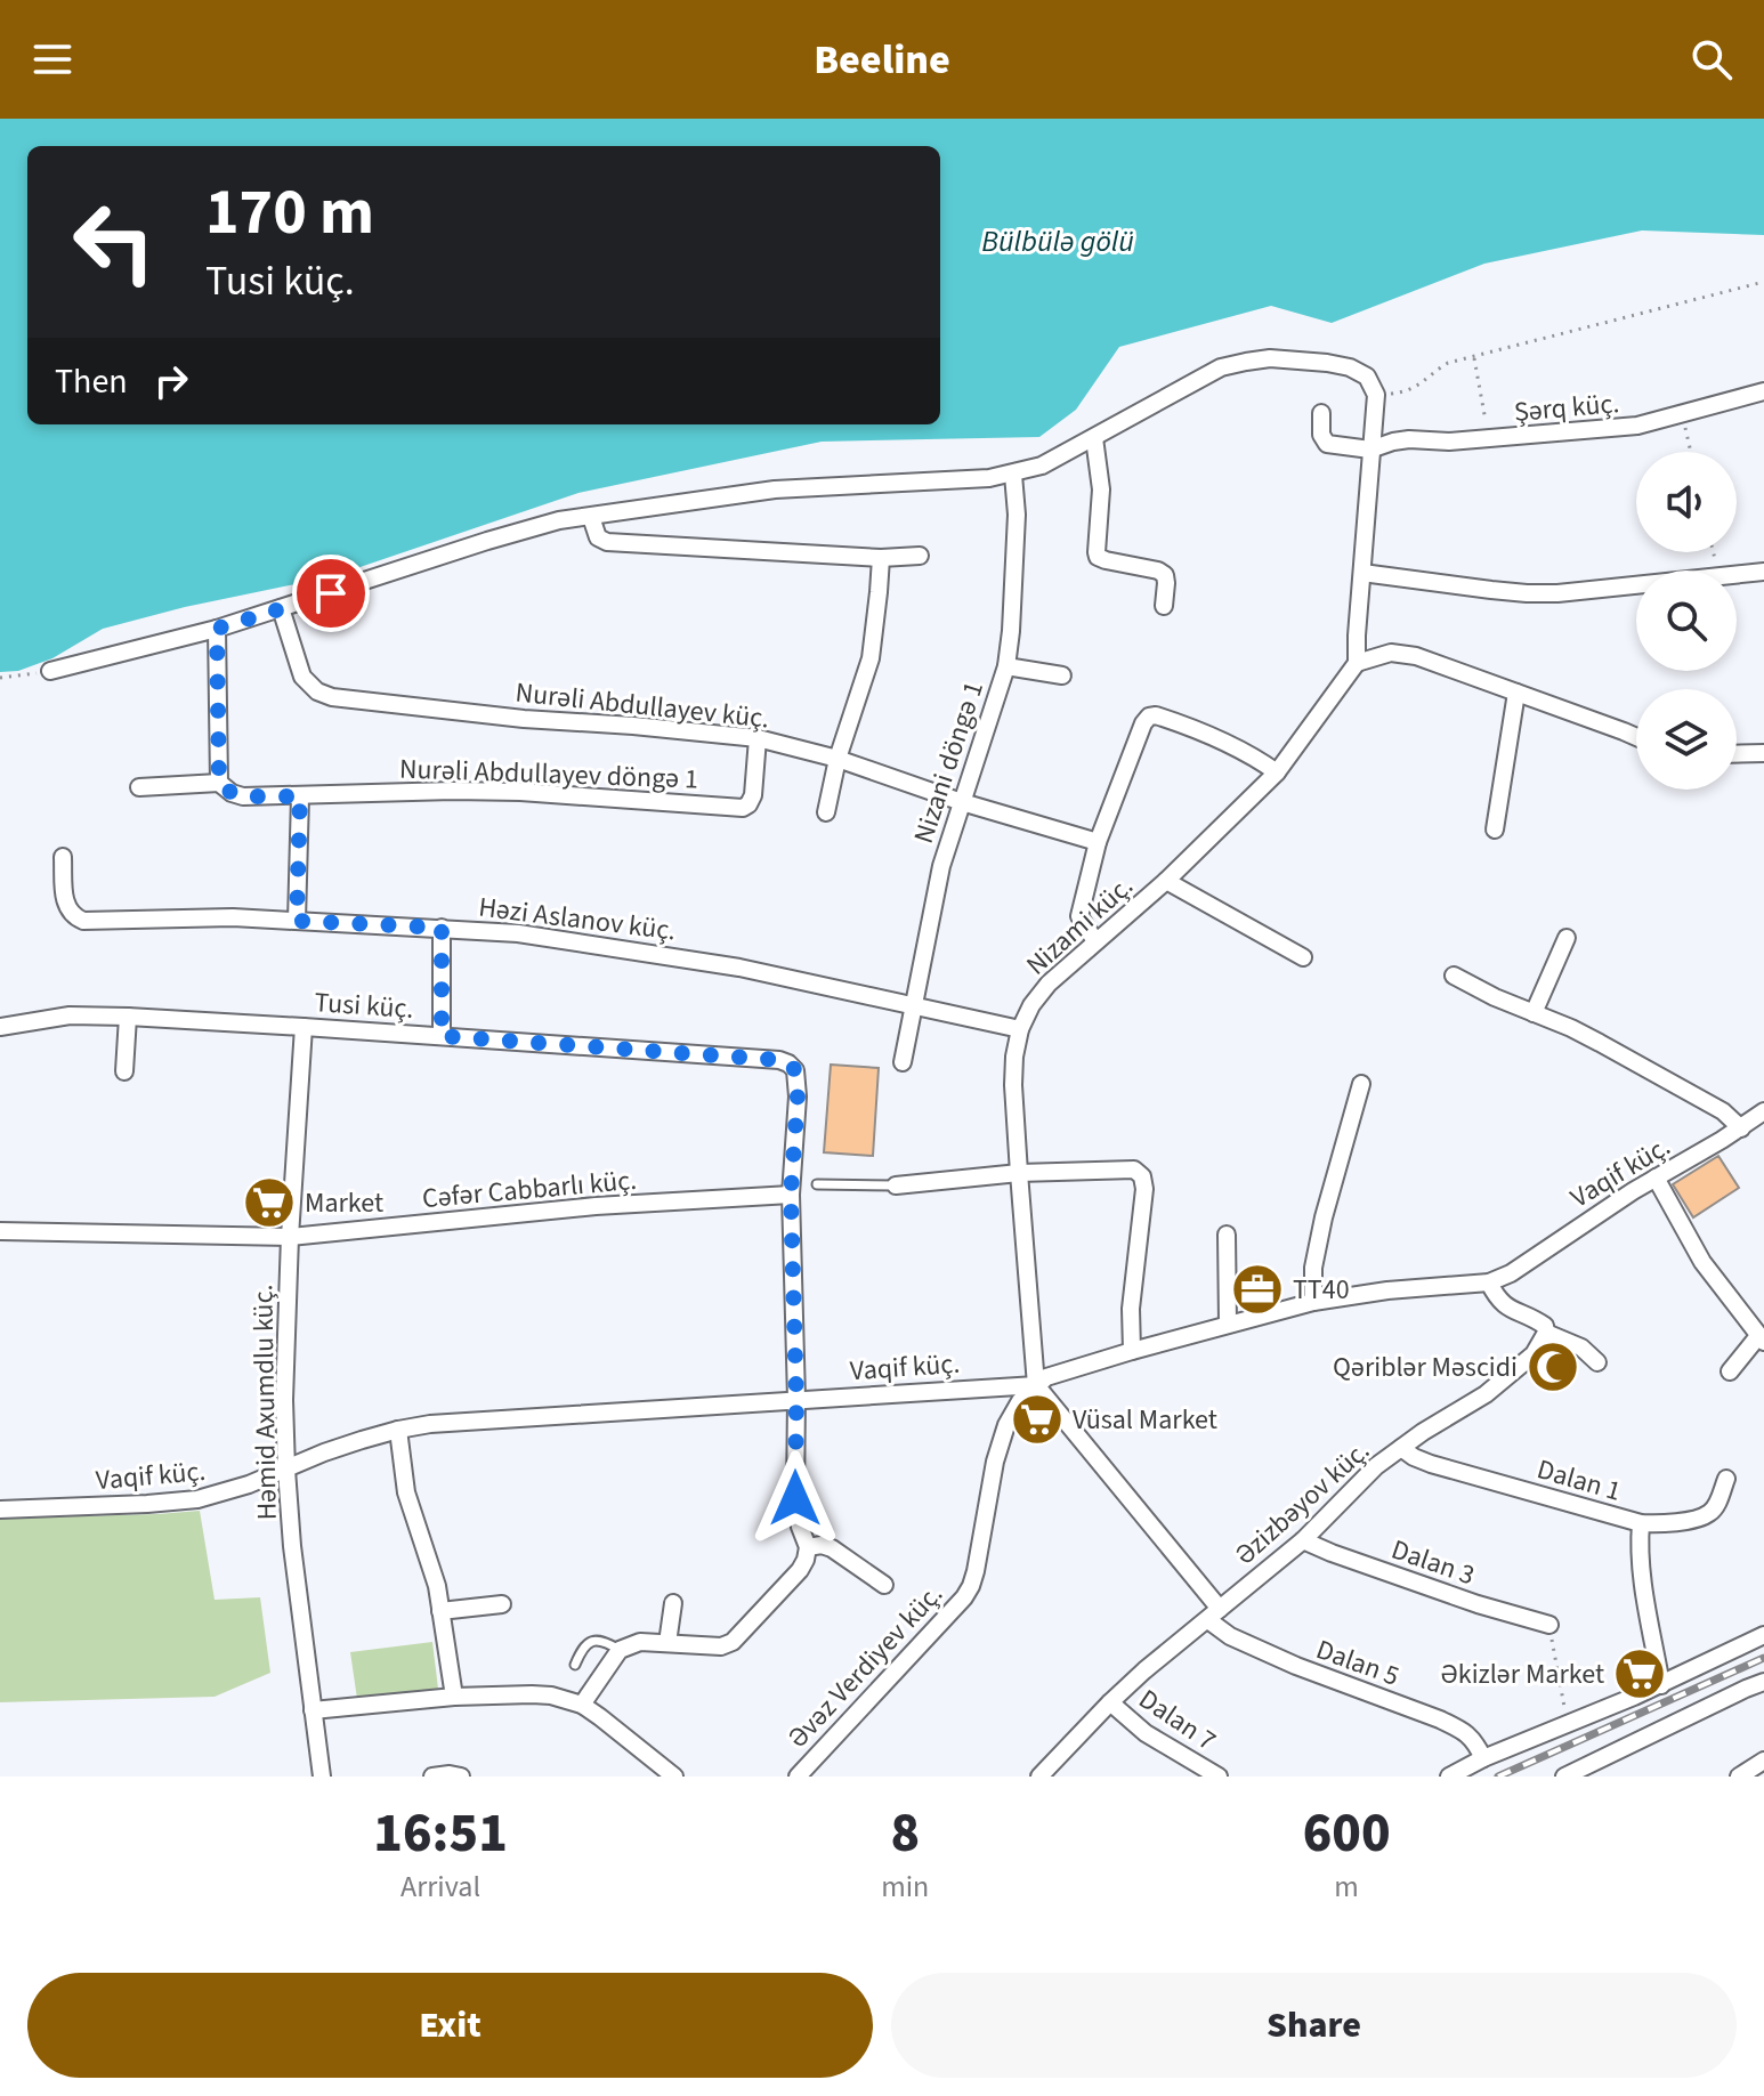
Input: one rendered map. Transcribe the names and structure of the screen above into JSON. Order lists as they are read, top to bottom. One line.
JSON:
{"streets":{"street":["Şərq küç.","Nurəli Abdullayev küç.","Nizani döngə 1","Nurəli Abdullayev döngə 1","Həzi Aslanov küç.","Nizami küç.","Tusi küç.","Vaqif küç.","Cəfər Cabbarlı küç.","Həmid Axumdlu küç.","Dalan 1","Əzizbəyov küç.","Dalan 3","Dalan 5","Əvəz Verdiyev küç.","Dalan 7"]},"crossings":[["Nurəli Abdullayev küç.","Nizani döngə 1"],["Nurəli Abdullayev küç.","Nurəli Abdullayev döngə 1"],["Nizani döngə 1","Həzi Aslanov küç."],["Həzi Aslanov küç.","Nizami küç."],["Nizami küç.","Vaqif küç."],["Nizami küç.","Əvəz Verdiyev küç."],["Tusi küç.","Cəfər Cabbarlı küç."],["Tusi küç.","Həmid Axumdlu küç."],["Vaqif küç.","Həmid Axumdlu küç."],["Vaqif küç.","Əvəz Verdiyev küç."],["Cəfər Cabbarlı küç.","Həmid Axumdlu küç."],["Dalan 1","Əzizbəyov küç."],["Əzizbəyov küç.","Dalan 3"],["Əzizbəyov küç.","Dalan 5"],["Əzizbəyov küç.","Dalan 7"]],"water":["Bülbülə gölü"],"places":{"supermarket":["Market","Vüsal Market","Əkizlər Market"],"office":["TT40"],"mosque":["Qəriblər Məscidi"]},"page":{"header":"Beeline","turn":["170 m","Tusi küç."],"then":"Then","eta":["16:51","Arrival","8","min","600","m"],"buttons":["Exit","Share"]}}
